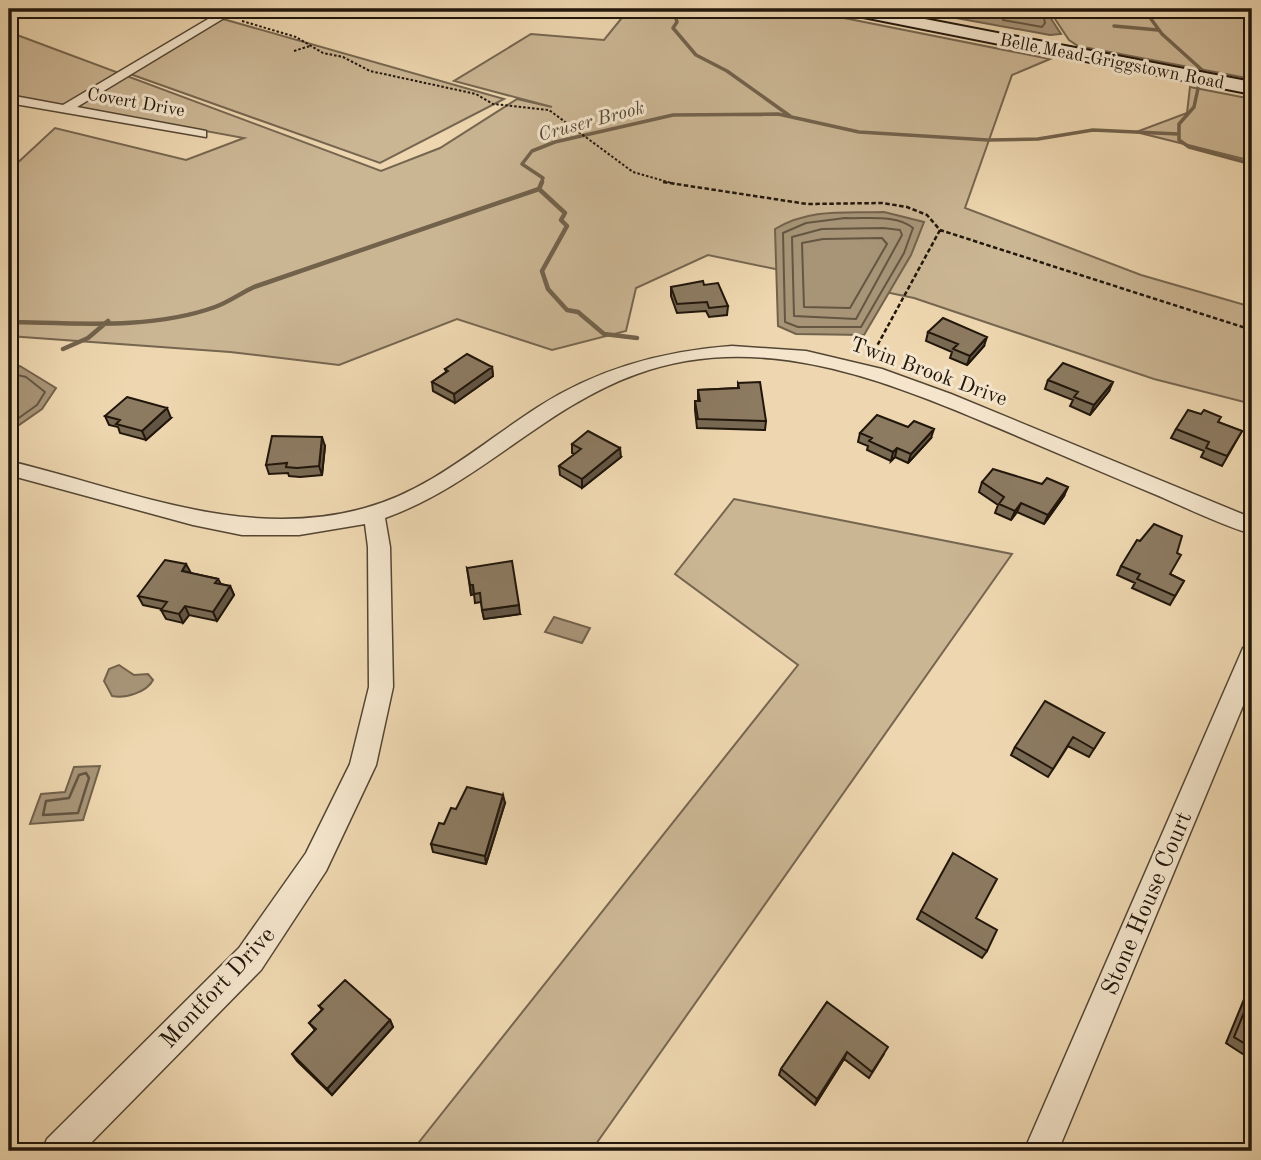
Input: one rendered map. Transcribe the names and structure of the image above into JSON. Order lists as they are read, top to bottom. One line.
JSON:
{"streets":{"street":["Belle Mead-Griggstown Road","Covert Drive","Twin Brook Drive","Stone House Court","Montfort Drive"]},"crossings":[["Twin Brook Drive","Montfort Drive"]],"water":["Cruser Brook"]}
